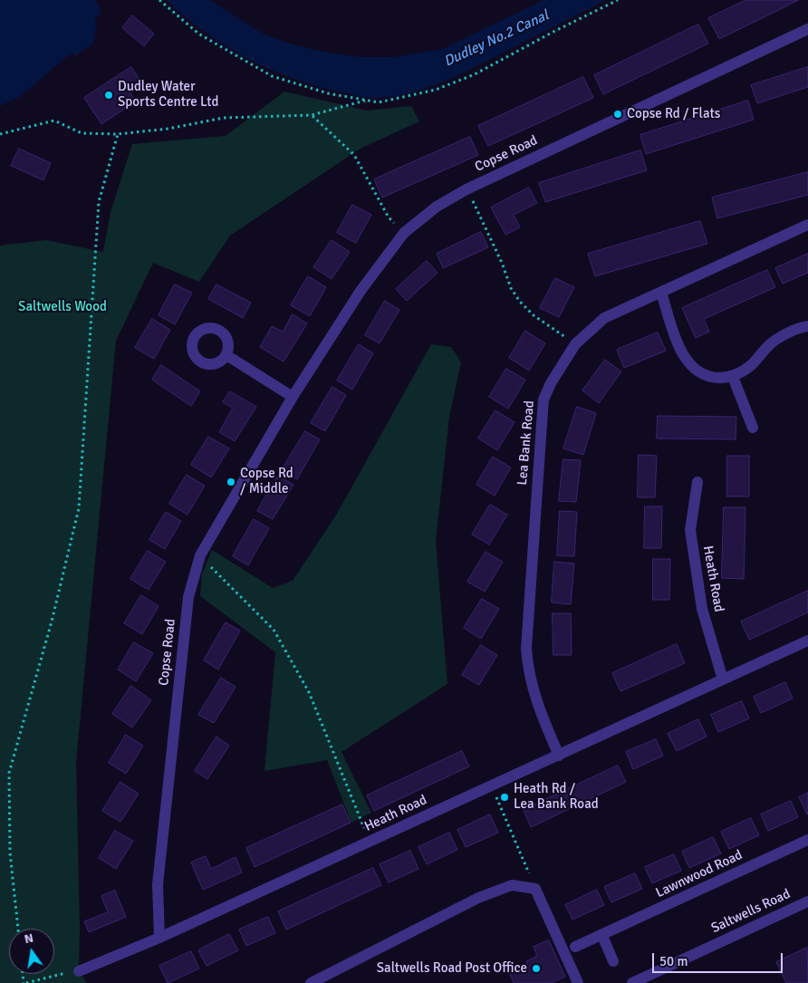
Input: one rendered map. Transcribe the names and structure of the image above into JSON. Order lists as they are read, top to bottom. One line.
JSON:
{"streets":{"street":["Copse Road","Lea Bank Road","Heath Road","Lawnwood Road","Saltwells Road"]},"crossings":[["Copse Road","Heath Road"],["Lea Bank Road","Heath Road"]],"water":["Dudley No.2 Canal"],"parks":["Saltwells Wood"],"places":["Dudley Water Sports Centre Ltd","Copse Rd / Flats","Copse Rd / Middle","Heath Rd / Lea Bank Road","Saltwells Road Post Office"],"scale_bar":"50 m","north":"top"}
